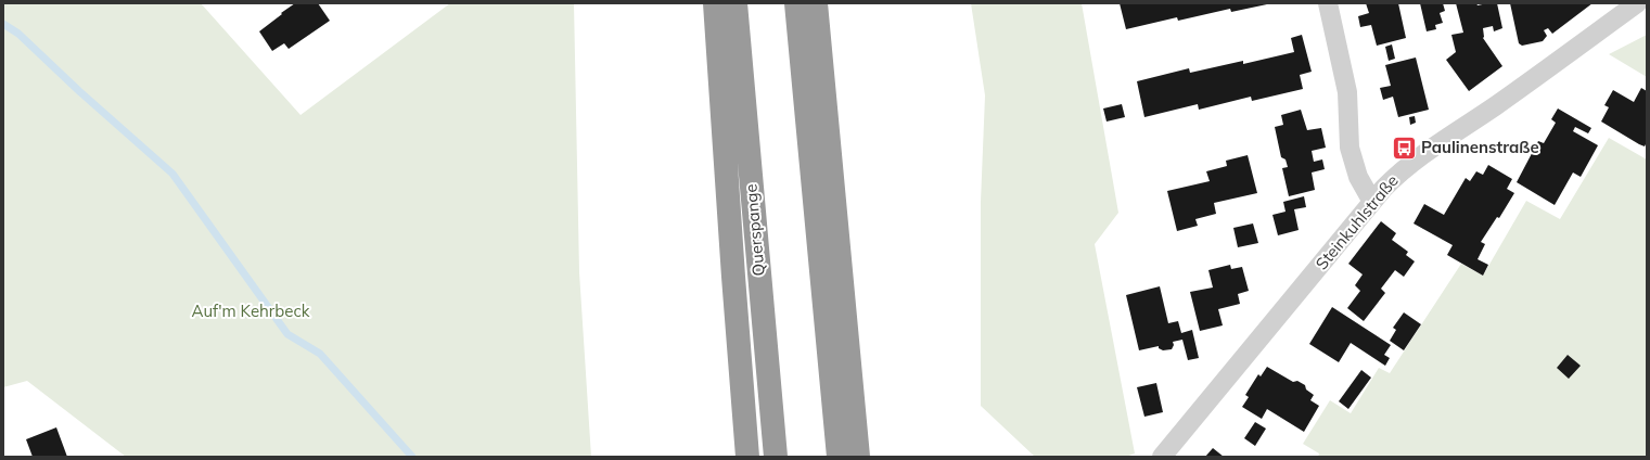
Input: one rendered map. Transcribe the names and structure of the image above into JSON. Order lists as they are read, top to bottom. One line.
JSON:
{"streets":{"highway":["Querspange"],"street":["Steinkuhlstraße"]},"parks":["Auf'm Kehrbeck"],"places":{"bus stop":["Paulinenstraße"]}}
